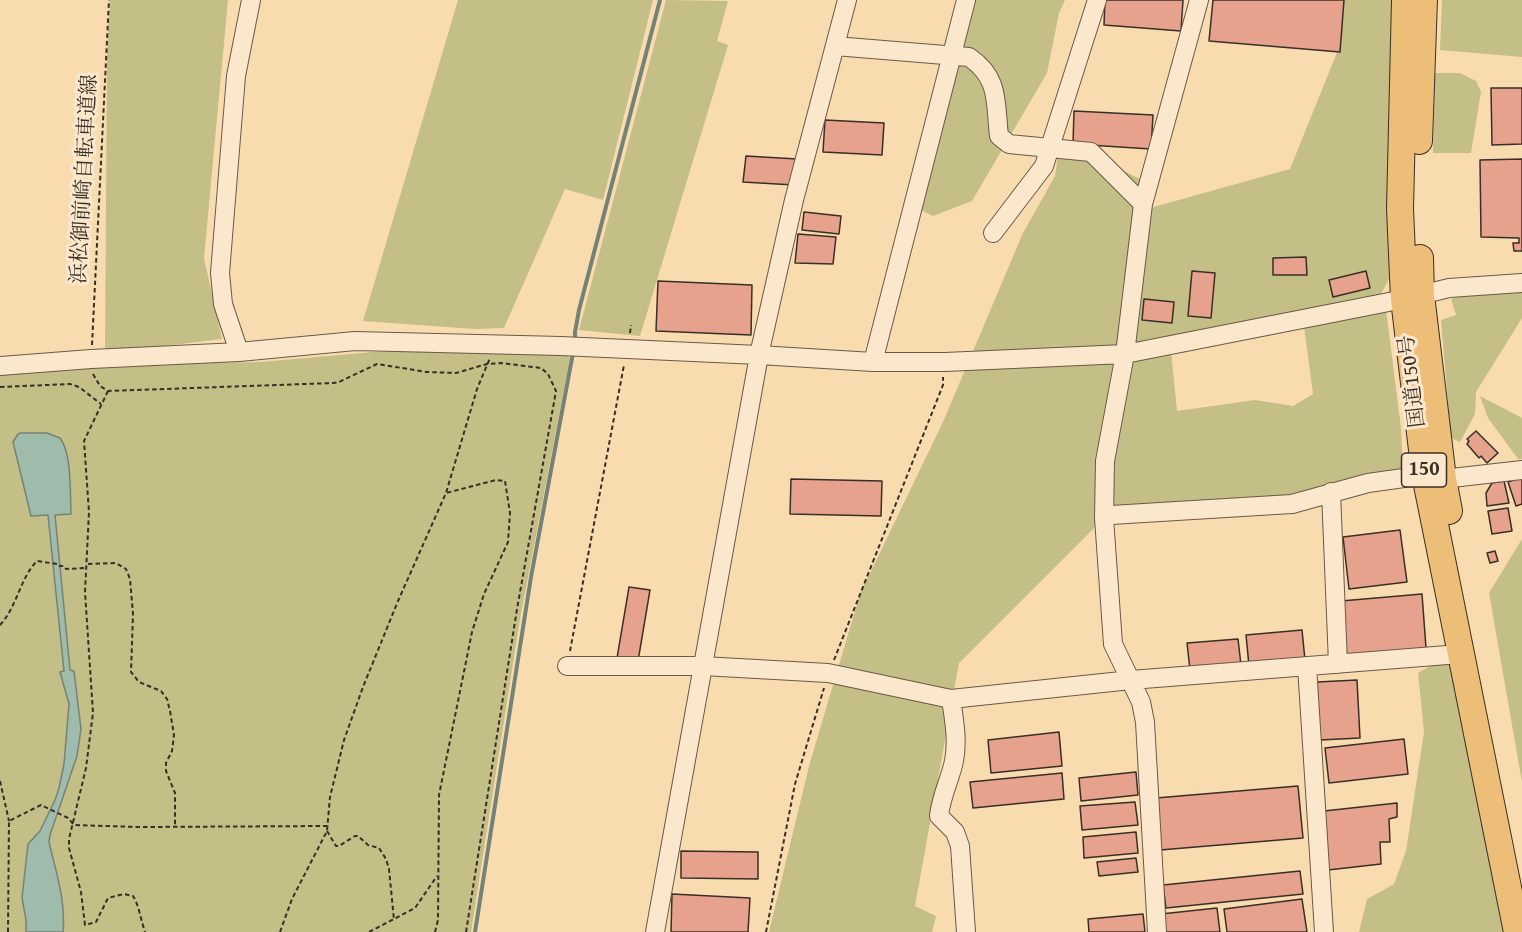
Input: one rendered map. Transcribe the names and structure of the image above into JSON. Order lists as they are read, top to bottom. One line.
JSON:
{"streets":{"highway":["国道150号","150"],"path":["浜松御前崎自転車道線"]}}
